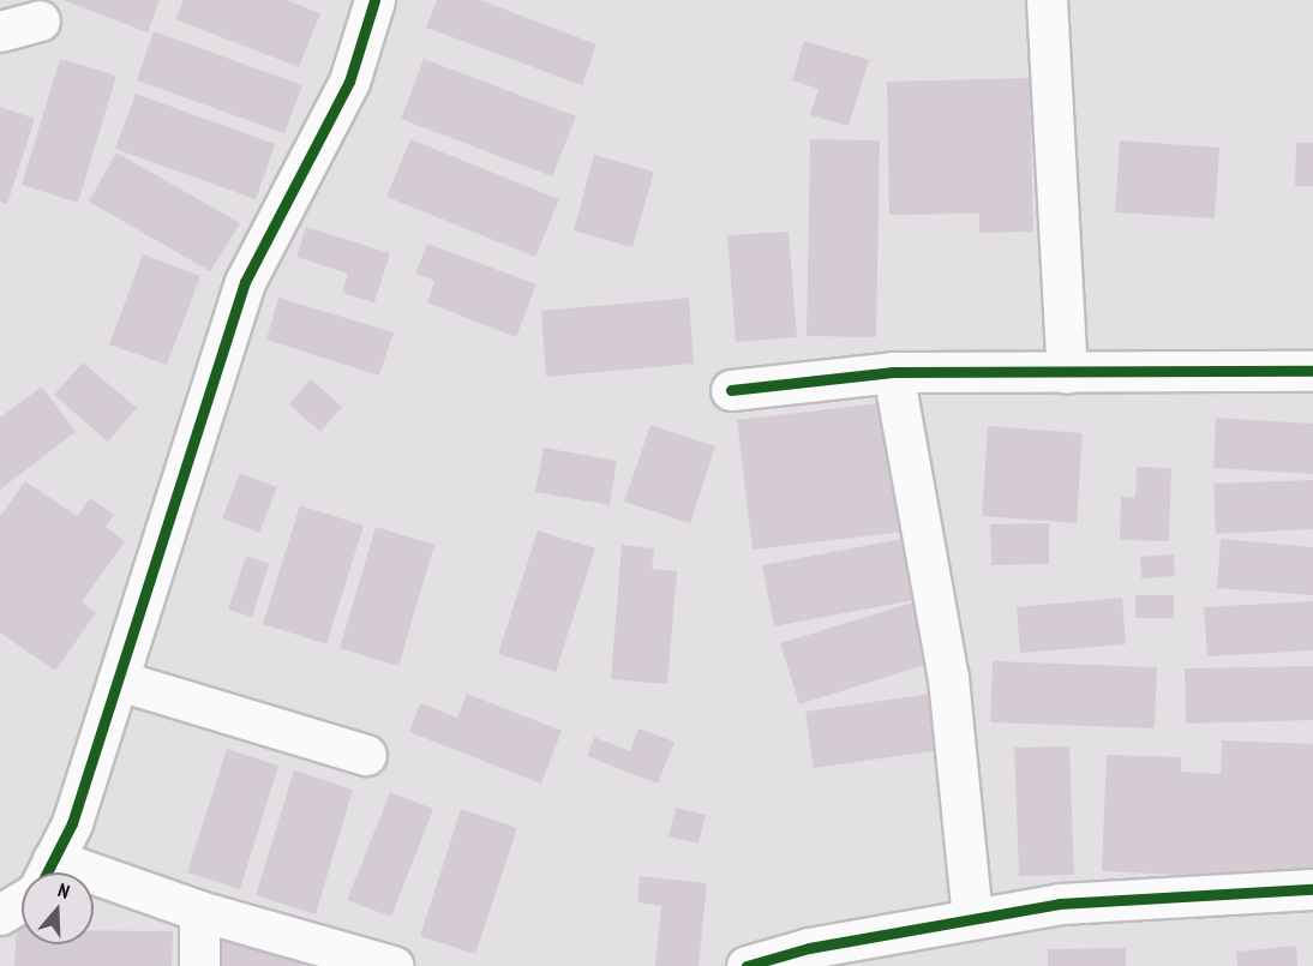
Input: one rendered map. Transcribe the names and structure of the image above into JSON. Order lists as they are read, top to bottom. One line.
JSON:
{"north":"top"}
